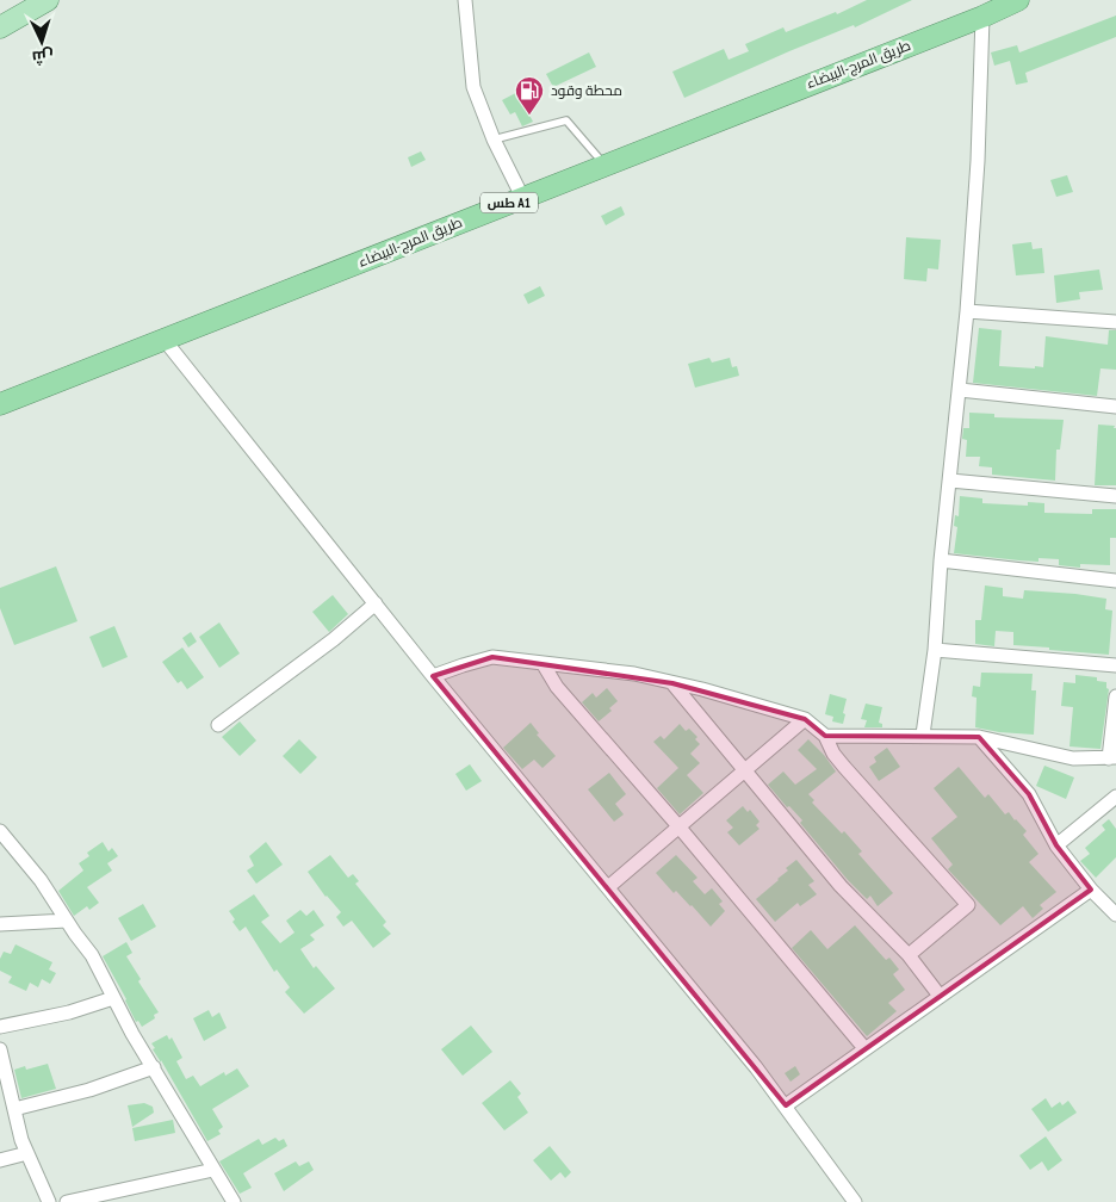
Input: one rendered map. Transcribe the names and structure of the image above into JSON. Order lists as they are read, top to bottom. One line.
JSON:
{"streets":{"highway":["طريق المرج-البيضاء","طس A1"]},"places":{"fuel station":["محطة وقود"]},"north":"bottom"}
